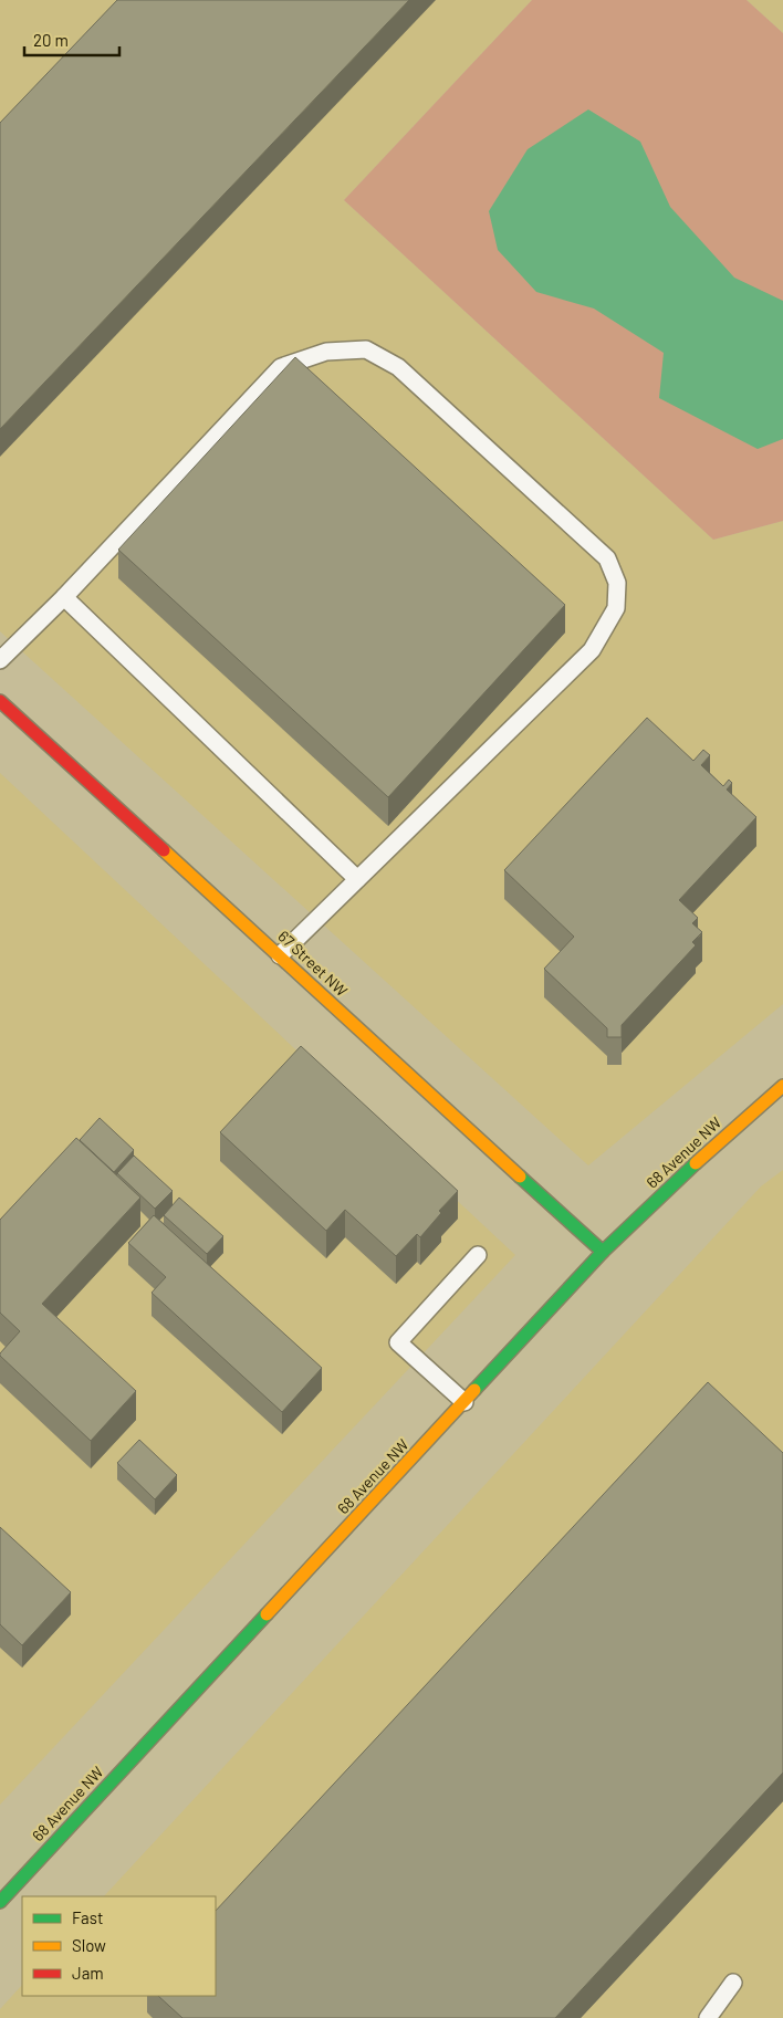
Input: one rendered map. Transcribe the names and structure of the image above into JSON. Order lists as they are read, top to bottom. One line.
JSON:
{"streets":{"street":["67 Street NW","68 Avenue NW"]},"crossings":[["67 Street NW","68 Avenue NW"]],"legend":["Fast","Slow","Jam"],"scale_bar":"20 m"}
